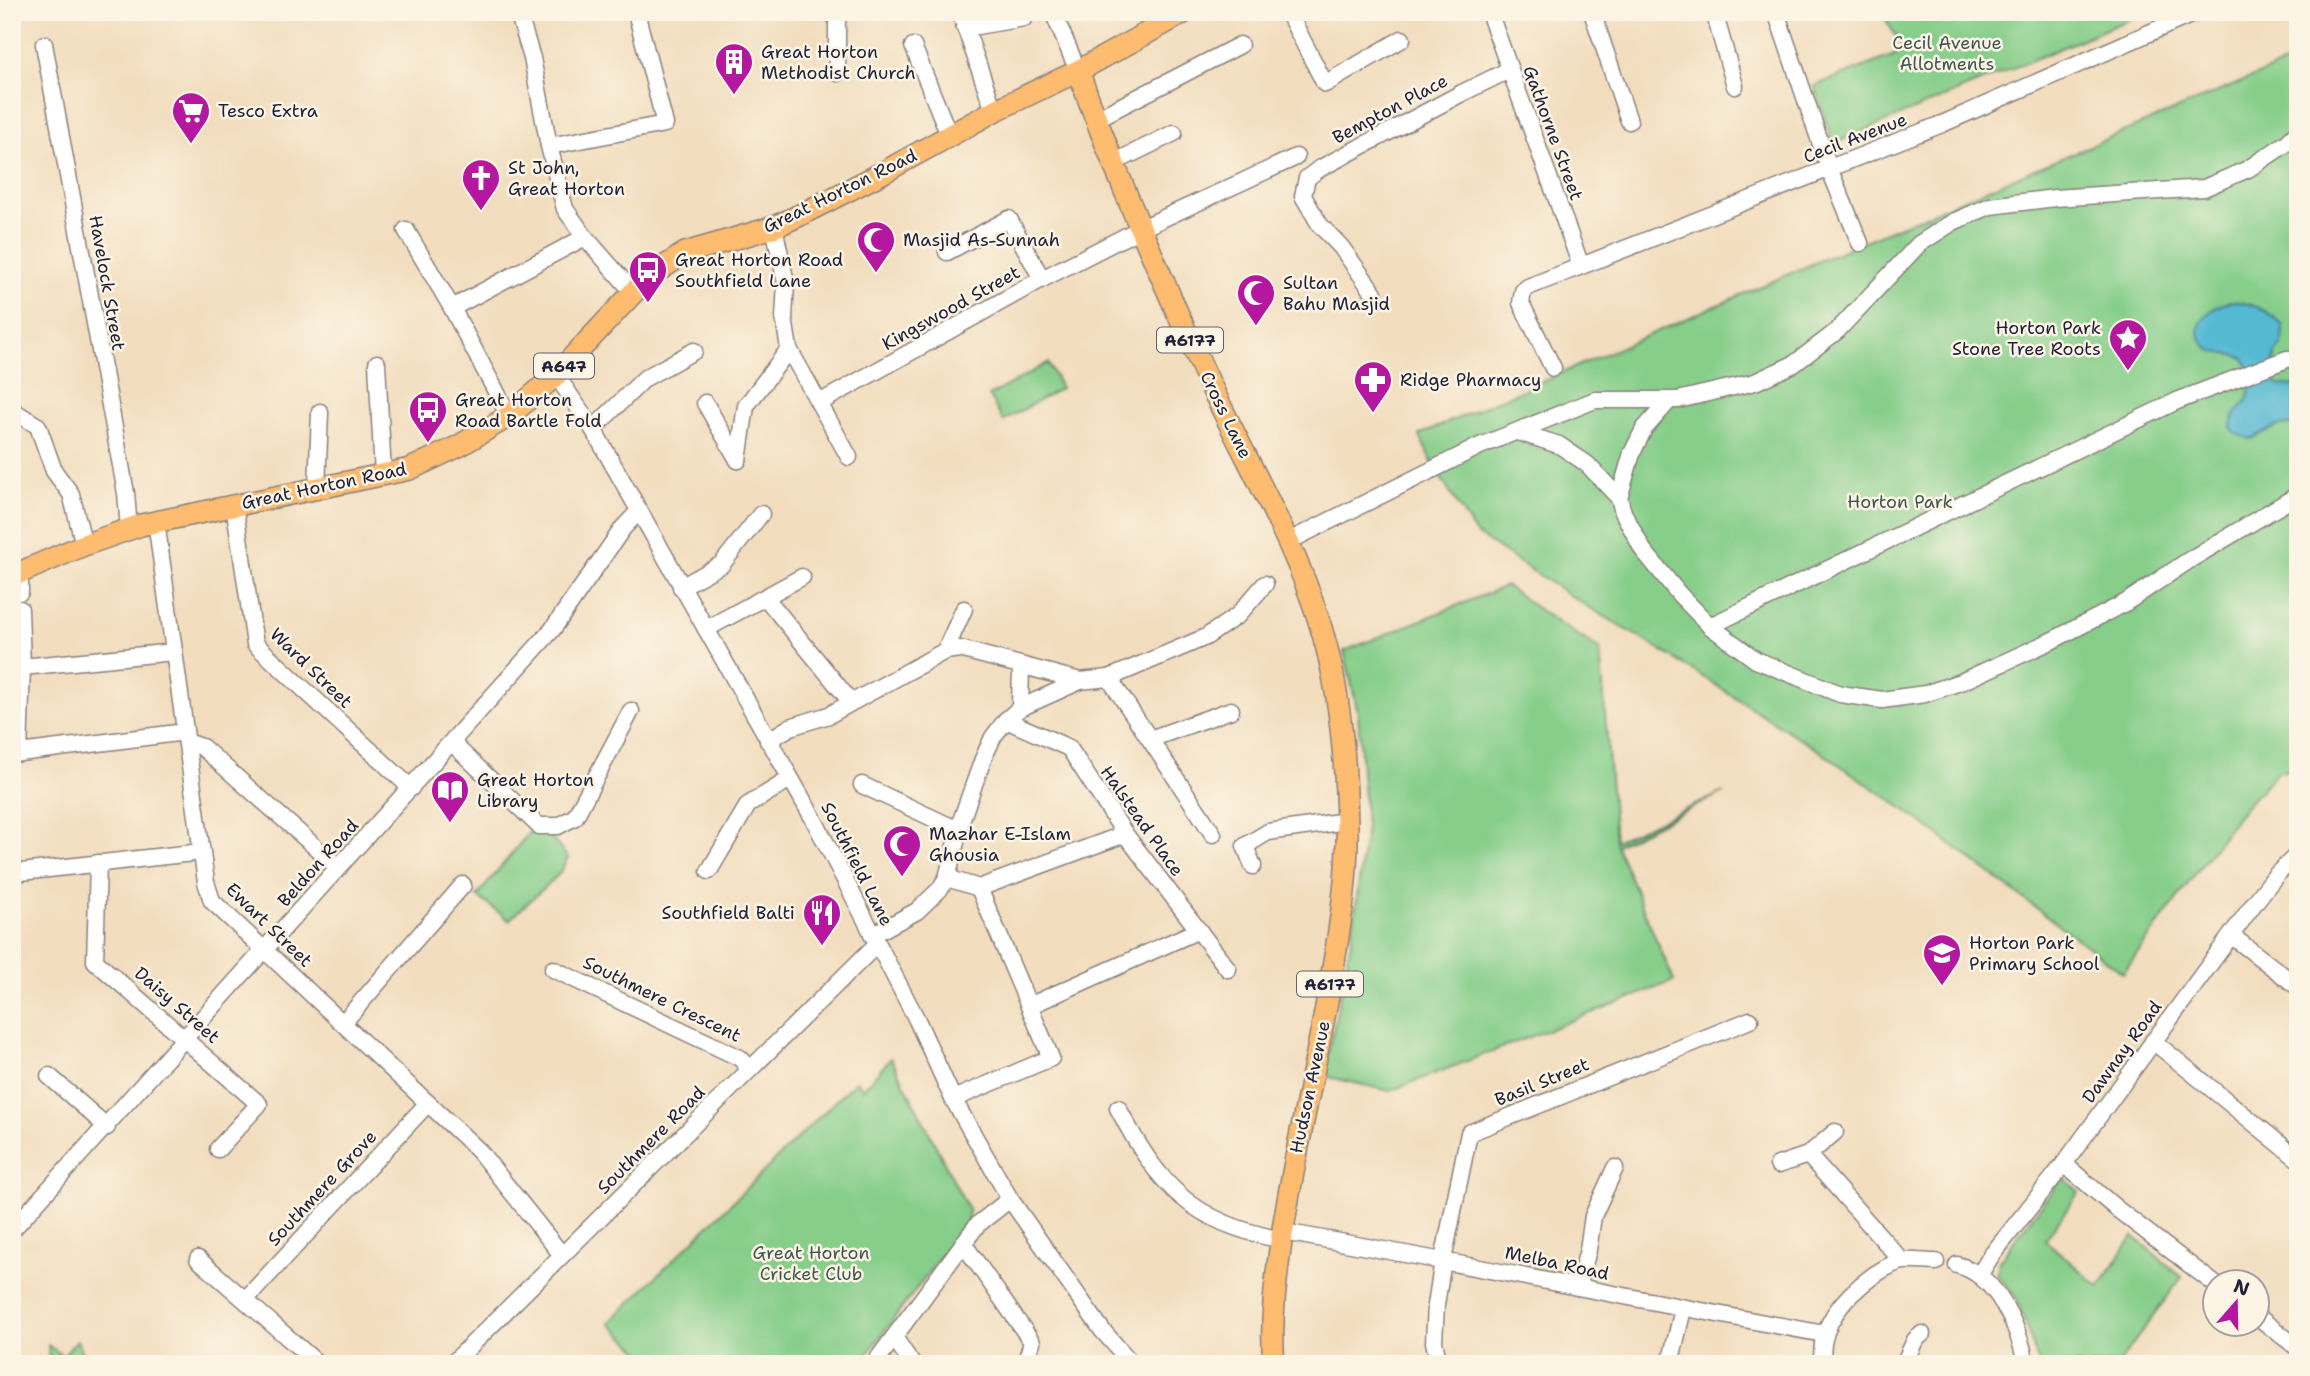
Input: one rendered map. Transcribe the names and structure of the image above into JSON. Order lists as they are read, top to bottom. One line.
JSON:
{"streets":{"main road":["Great Horton Road","A6177","A647","Cross Lane","Hudson Avenue"],"street":["Bempton Place","Gathorne Street","Cecil Avenue","Havelock Street","Kingswood Street","Ward Street","Halstead Place","Beldon Road","Southfield Lane","Ewart Street","Southmere Crescent","Daisy Street","Dawnay Road","Basil Street","Southmere Road","Southmere Grove","Melba Road"]},"crossings":[["Bempton Place","Gathorne Street"],["Gathorne Street","Cecil Avenue"],["Great Horton Road","Havelock Street"],["Great Horton Road","Cross Lane"],["Great Horton Road","Ward Street"],["Great Horton Road","Southfield Lane"],["Great Horton Road","Ewart Street"],["Kingswood Street","Cross Lane"],["Cross Lane","Hudson Avenue"],["Ward Street","Beldon Road"],["Beldon Road","Southfield Lane"],["Beldon Road","Ewart Street"],["Beldon Road","Daisy Street"],["Southfield Lane","Southmere Road"],["Ewart Street","Southmere Road"],["Ewart Street","Southmere Grove"],["Southmere Crescent","Southmere Road"],["Basil Street","Melba Road"],["Hudson Avenue","Melba Road"]],"parks":["Cecil Avenue Allotments","Horton Park","Great Horton Cricket Club"],"places":{"building":["Great Horton Methodist Church"],"supermarket":["Tesco Extra"],"church":["St John, Great Horton"],"mosque":["Masjid As-Sunnah","Sultan Bahu Masjid","Mazhar E-Islam Ghousia"],"bus stop":["Great Horton Road Southfield Lane","Great Horton Road Bartle Fold"],"place":["Horton Park Stone Tree Roots"],"pharmacy":["Ridge Pharmacy"],"library":["Great Horton Library"],"restaurant":["Southfield Balti"],"school or university":["Horton Park Primary School"]},"north":"top"}
